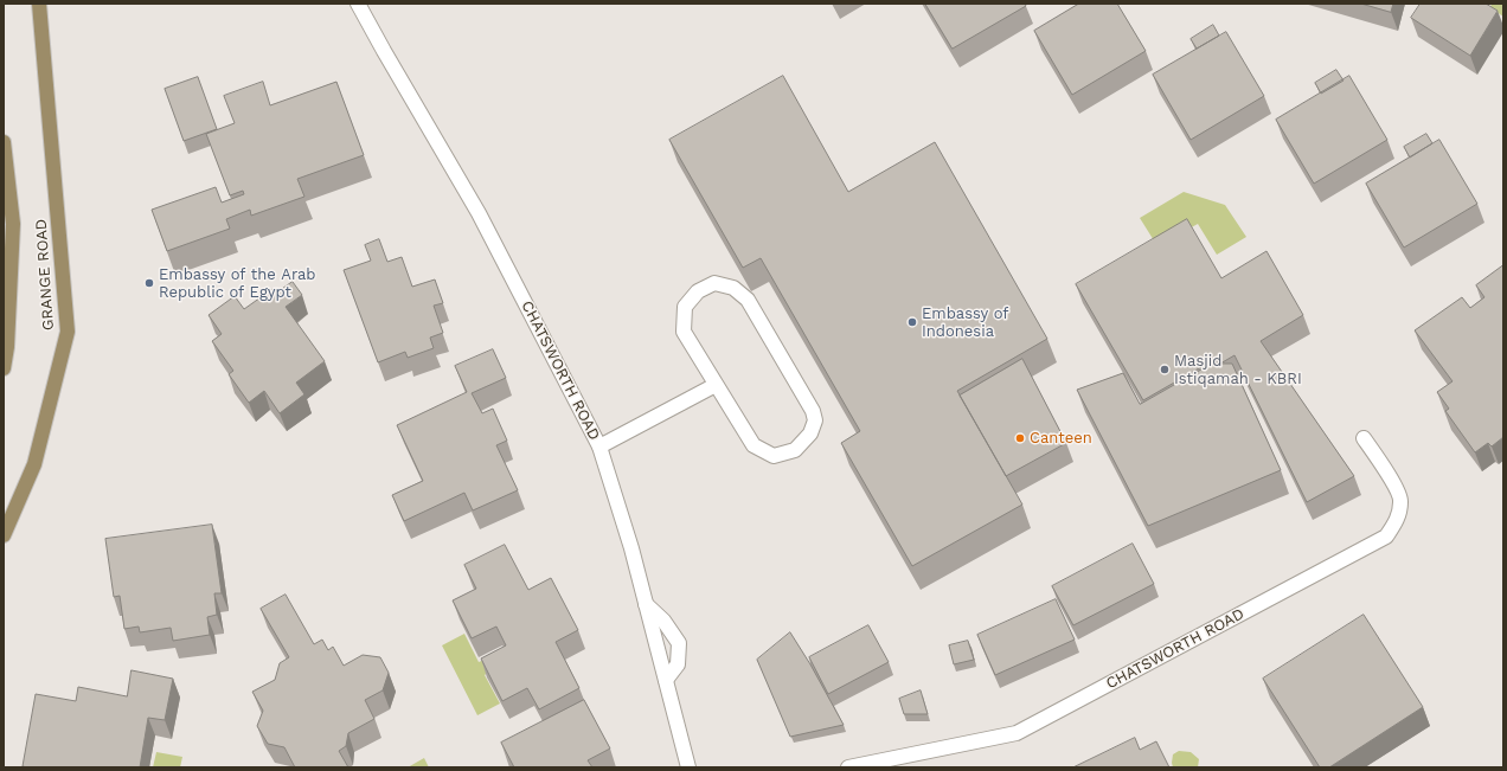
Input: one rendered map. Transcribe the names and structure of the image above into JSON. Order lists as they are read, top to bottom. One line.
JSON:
{"streets":{"main road":["GRANGE ROAD"],"street":["CHATSWORTH ROAD"]},"places":["Embassy of the Arab Republic of Egypt","Embassy of Indonesia","Masjid Istiqamah - KBRI","Canteen"]}
